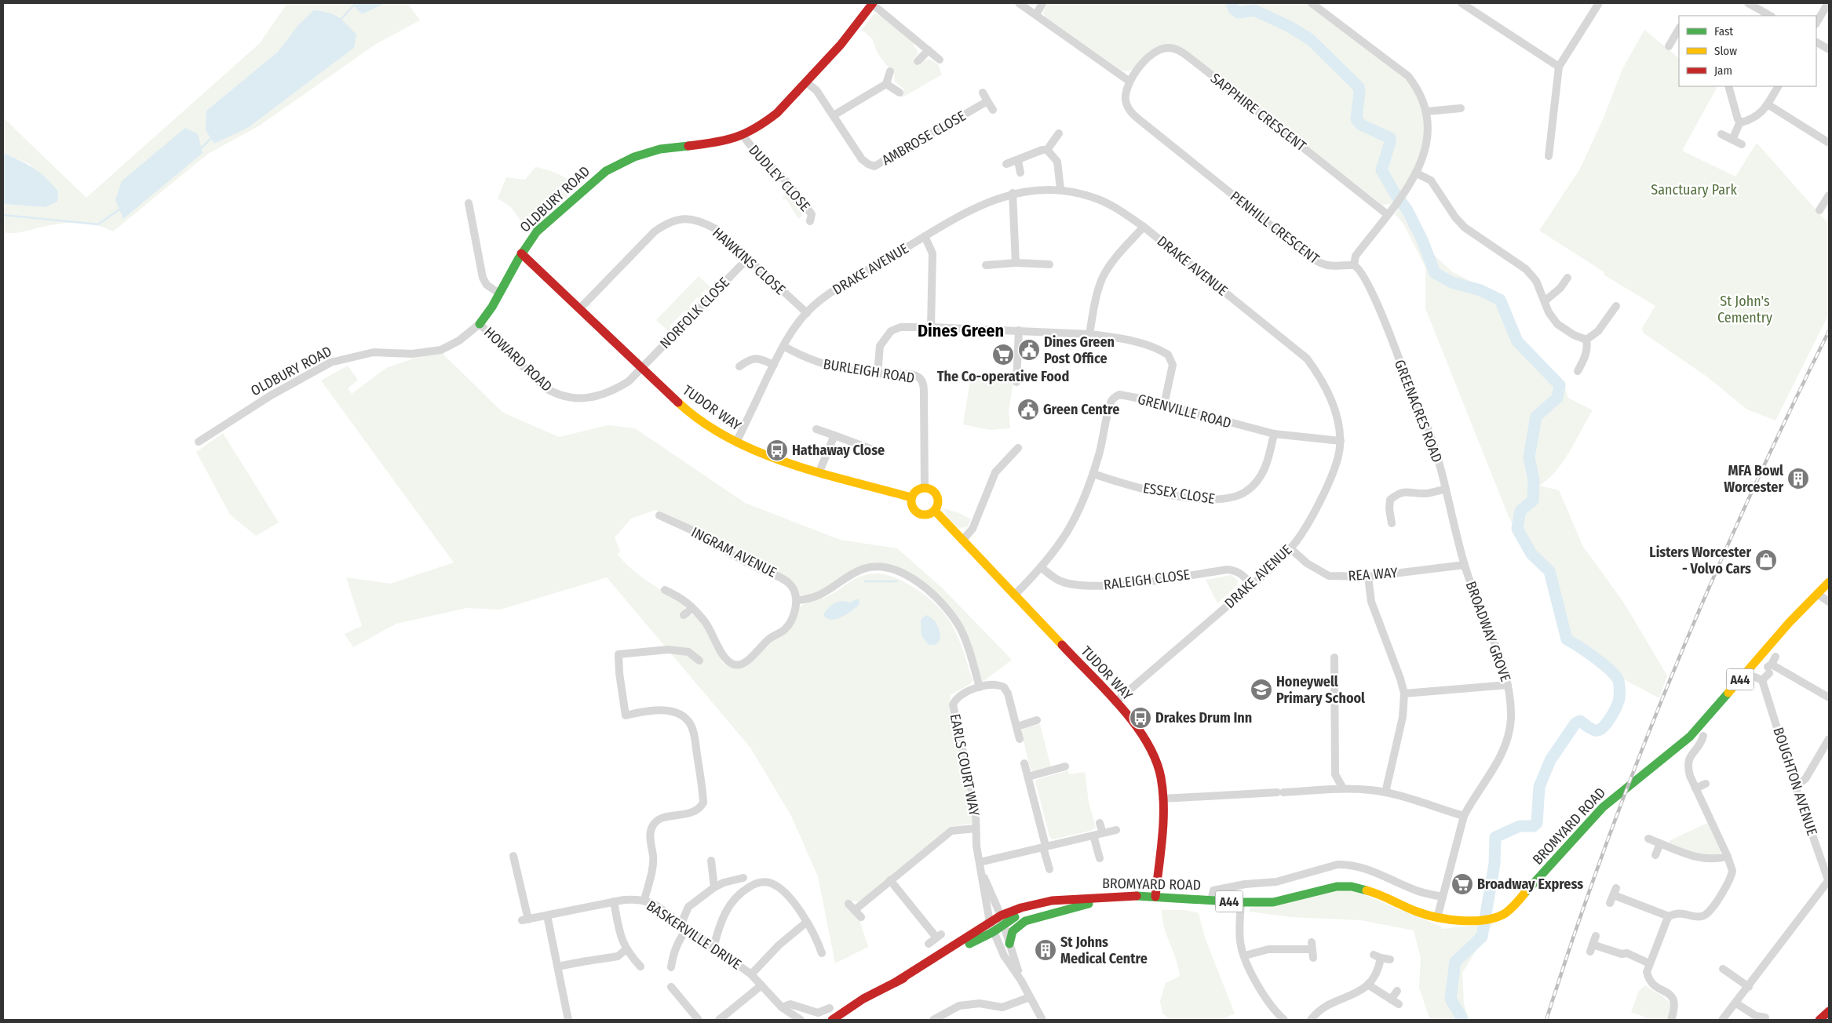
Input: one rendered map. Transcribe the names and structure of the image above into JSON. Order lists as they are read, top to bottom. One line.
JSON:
{"streets":{"street":["SAPPHIRE CRESCENT","AMBROSE CLOSE","DUDLEY CLOSE","OLDBURY ROAD","PENHILL CRESCENT","HAWKINS CLOSE","DRAKE AVENUE","NORFOLK CLOSE","HOWARD ROAD","BURLEIGH ROAD","TUDOR WAY","GRENVILLE ROAD","GREENACRES ROAD","ESSEX CLOSE","INGRAM AVENUE","REA WAY","RALEIGH CLOSE","BROADWAY GROVE","A44","EARLS COURT WAY","BOUGHTON AVENUE","BROMYARD ROAD","BASKERVILLE DRIVE"]},"crossings":[["SAPPHIRE CRESCENT","PENHILL CRESCENT"],["AMBROSE CLOSE","OLDBURY ROAD"],["DUDLEY CLOSE","OLDBURY ROAD"],["OLDBURY ROAD","HOWARD ROAD"],["OLDBURY ROAD","TUDOR WAY"],["PENHILL CRESCENT","GREENACRES ROAD"],["HAWKINS CLOSE","DRAKE AVENUE"],["HAWKINS CLOSE","NORFOLK CLOSE"],["HAWKINS CLOSE","TUDOR WAY"],["DRAKE AVENUE","BURLEIGH ROAD"],["DRAKE AVENUE","TUDOR WAY"],["DRAKE AVENUE","GRENVILLE ROAD"],["DRAKE AVENUE","REA WAY"],["DRAKE AVENUE","RALEIGH CLOSE"],["NORFOLK CLOSE","HOWARD ROAD"],["NORFOLK CLOSE","TUDOR WAY"],["HOWARD ROAD","TUDOR WAY"],["BURLEIGH ROAD","TUDOR WAY"],["TUDOR WAY","GRENVILLE ROAD"],["TUDOR WAY","BROMYARD ROAD"],["GRENVILLE ROAD","ESSEX CLOSE"],["GRENVILLE ROAD","RALEIGH CLOSE"],["GREENACRES ROAD","REA WAY"],["GREENACRES ROAD","BROADWAY GROVE"],["REA WAY","BROADWAY GROVE"],["BROADWAY GROVE","BROMYARD ROAD"],["EARLS COURT WAY","BROMYARD ROAD"]],"districts":["Dines Green"],"parks":["Sanctuary Park","St John's Cementry"],"places":{"public building":["Dines Green Post Office","Green Centre"],"supermarket":["The Co-operative Food","Broadway Express"],"bus stop":["Hathaway Close","Drakes Drum Inn"],"building":["MFA Bowl Worcester","St Johns Medical Centre"],"shop":["Listers Worcester - Volvo Cars"],"school or university":["Honeywell Primary School"]},"legend":["Fast","Slow","Jam"]}
